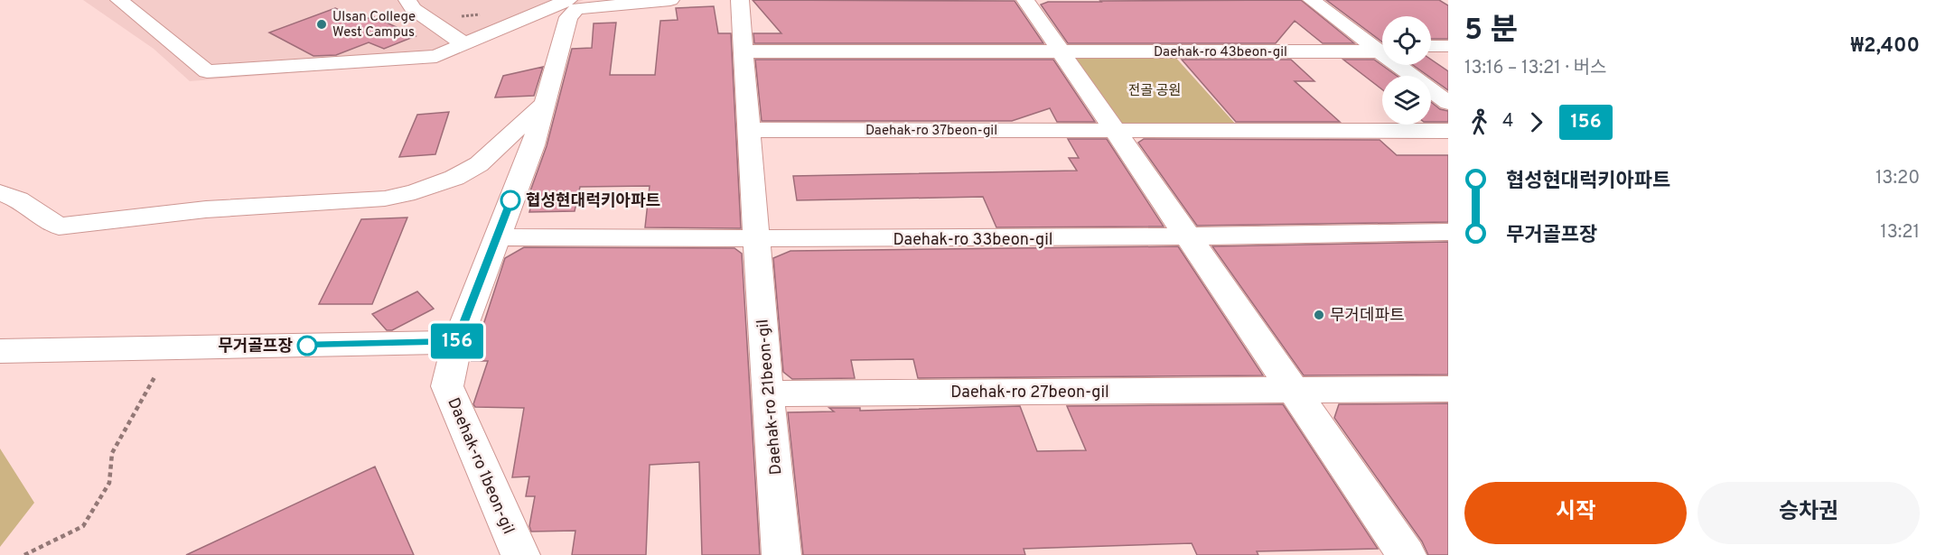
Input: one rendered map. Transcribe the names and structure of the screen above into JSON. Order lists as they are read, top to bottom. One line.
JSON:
{"streets":{"street":["Daehak-ro 43beon-gil","Daehak-ro 37beon-gil","Daehak-ro 33beon-gil","Daehak-ro 27beon-gil","Daehak-ro 21beon-gil","Daehak-ro 1beon-gil"]},"crossings":[["Daehak-ro 33beon-gil","Daehak-ro 21beon-gil"],["Daehak-ro 33beon-gil","Daehak-ro 1beon-gil"],["Daehak-ro 27beon-gil","Daehak-ro 21beon-gil"]],"parks":["전골 공원"],"places":["Ulsan College West Campus","협성현대럭키아파트","무거데파트","무거골프장"],"lines":["bus line 156"],"page":{"on_map":"156","heading":["5 분","13:16 – 13:21 · 버스","₩2,400"],"legs":["4","156"],"list":[{"name":"협성현대럭키아파트","value":"13:20"},{"name":"무거골프장","value":"13:21"}],"buttons":["시작","승차권"]}}
